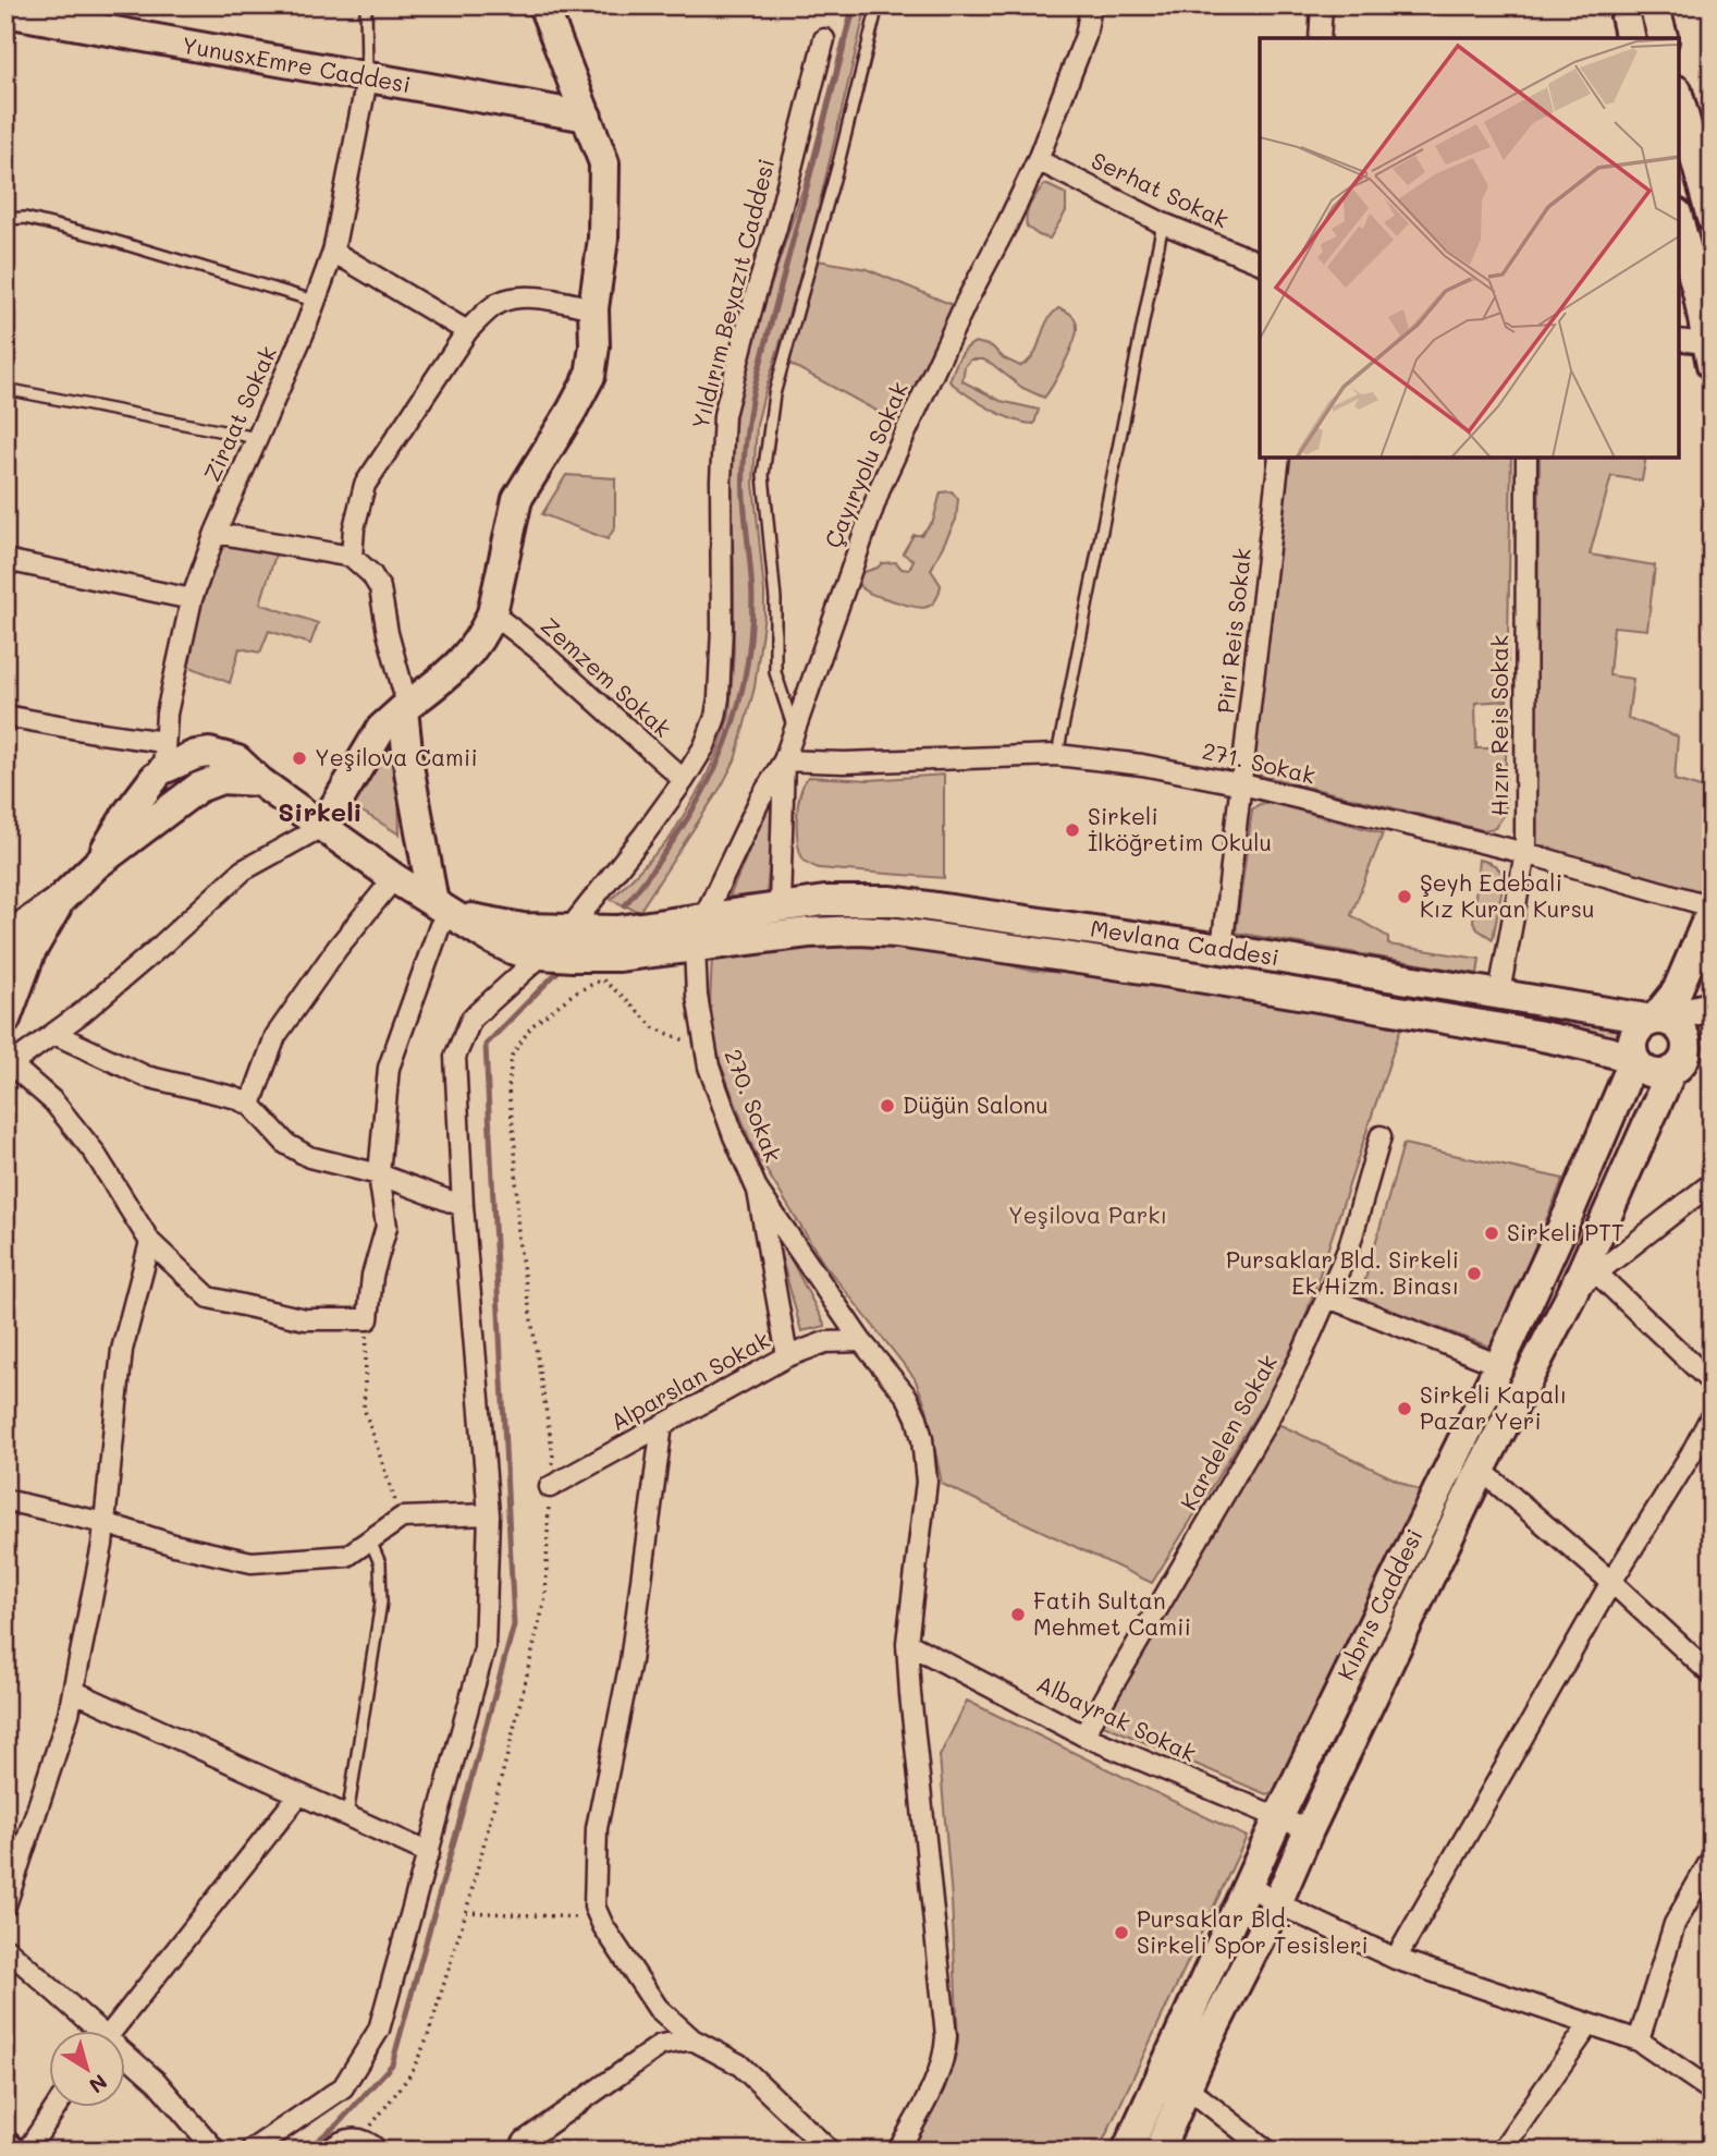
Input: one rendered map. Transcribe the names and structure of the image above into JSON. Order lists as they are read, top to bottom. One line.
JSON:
{"streets":{"street":["YunusxEmre Caddesi","Serhat Sokak","Yıldırım Beyazıt Caddesi","Ziraat Sokak","Çayıryolu Sokak","Piri Reis Sokak","Zemzem Sokak","Hızır Reis Sokak","271. Sokak","Mevlana Caddesi","270. Sokak","Alparslan Sokak","Kardelen Sokak","Kıbrıs Caddesi","Albayrak Sokak"]},"crossings":[["YunusxEmre Caddesi","Ziraat Sokak"],["Serhat Sokak","Çayıryolu Sokak"],["Yıldırım Beyazıt Caddesi","Zemzem Sokak"],["Yıldırım Beyazıt Caddesi","Mevlana Caddesi"],["Çayıryolu Sokak","271. Sokak"],["Çayıryolu Sokak","Mevlana Caddesi"],["Çayıryolu Sokak","270. Sokak"],["Piri Reis Sokak","271. Sokak"],["Piri Reis Sokak","Mevlana Caddesi"],["Hızır Reis Sokak","271. Sokak"],["Hızır Reis Sokak","Mevlana Caddesi"],["Mevlana Caddesi","Kıbrıs Caddesi"],["Kardelen Sokak","Albayrak Sokak"],["Kıbrıs Caddesi","Albayrak Sokak"]],"districts":["Sirkeli"],"parks":["Yeşilova Parkı"],"places":["Yeşilova Camii","Sirkeli İlköğretim Okulu","Şeyh Edebali Kız Kuran Kursu","Düğün Salonu","Sirkeli PTT","Pursaklar Bld. Sirkeli Ek Hizm. Binası","Sirkeli Kapalı Pazar Yeri","Fatih Sultan Mehmet Camii","Pursaklar Bld. Sirkeli Spor Tesisleri"],"north":"bottom right"}
